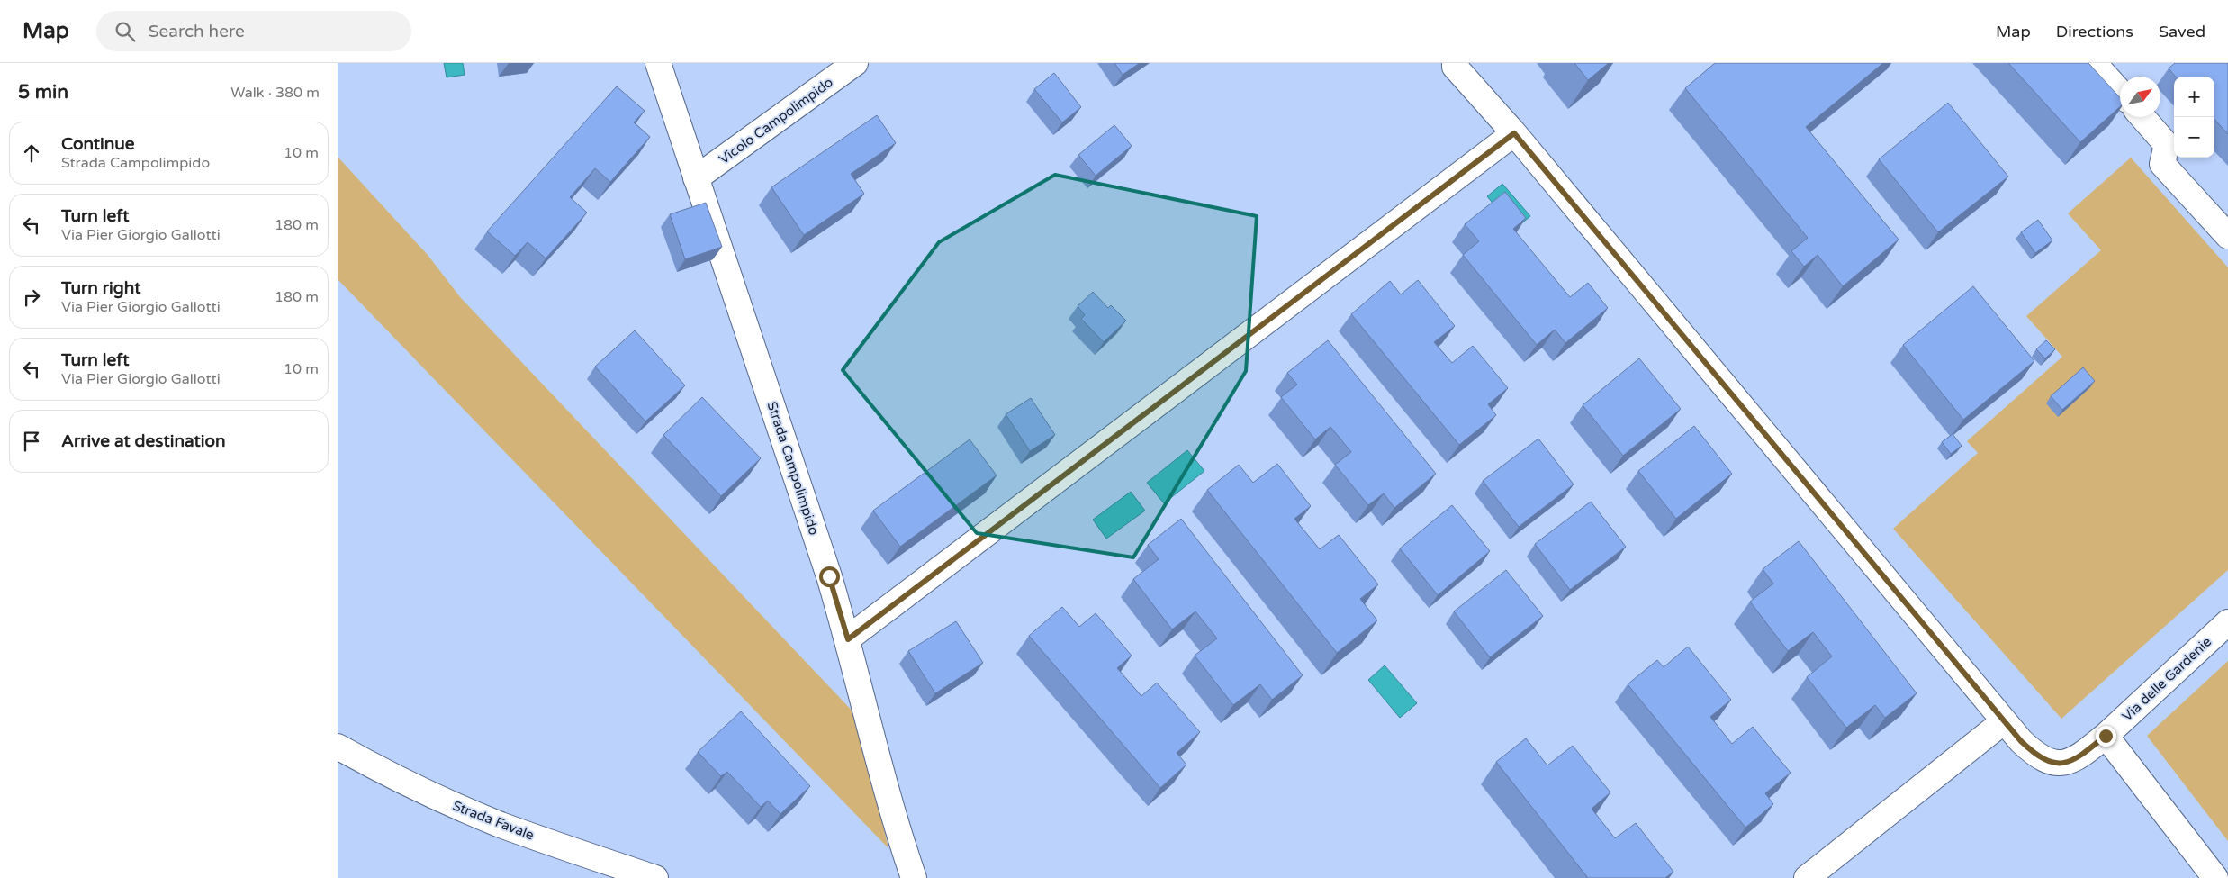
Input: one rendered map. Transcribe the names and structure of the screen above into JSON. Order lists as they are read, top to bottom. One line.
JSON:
{"streets":{"street":["Vicolo Campolimpido","Strada Campolimpido","Via delle Gardenie","Strada Favale"]},"crossings":[["Vicolo Campolimpido","Strada Campolimpido"]],"north":"top right","page":{"header":"Map","search":"Search here","nav":["Map","Directions","Saved"],"heading":["5 min","Walk · 380 m"],"map_buttons":["+","−"],"list":[["Continue","Strada Campolimpido","10 m"],["Turn left","Via Pier Giorgio Gallotti","180 m"],["Turn right","Via Pier Giorgio Gallotti","180 m"],["Turn left","Via Pier Giorgio Gallotti","10 m"],"Arrive at destination"]}}
